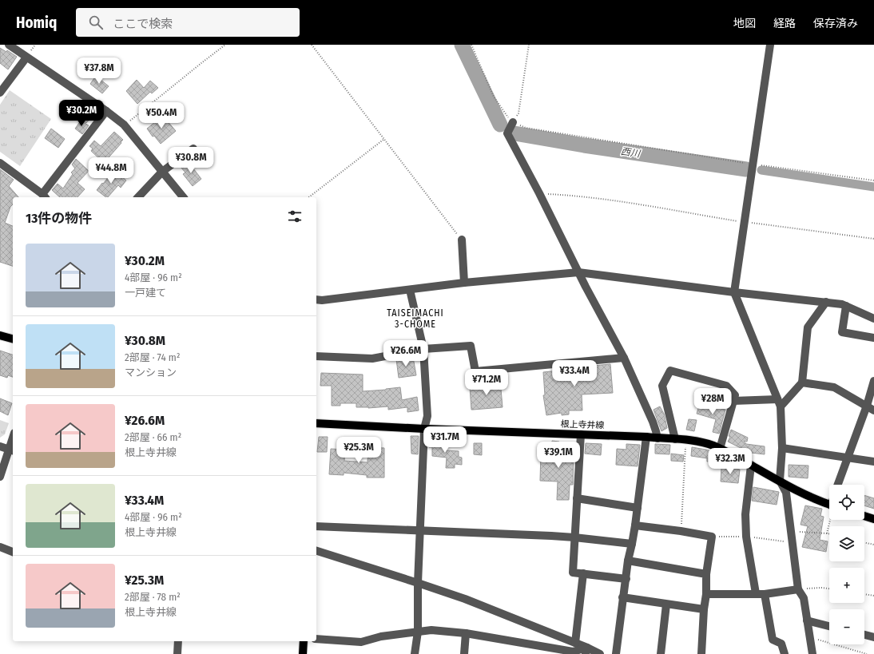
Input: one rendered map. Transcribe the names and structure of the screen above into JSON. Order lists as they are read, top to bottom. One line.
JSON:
{"streets":{"main road":["根上寺井線"]},"districts":["TAISEIMACHI 3-CHOME"],"water":["西川"],"page":{"header":"Homiq","search":"ここで検索","nav":["地図","経路","保存済み"],"price":["¥37.8M","¥30.2M","¥50.4M","¥30.8M","¥44.8M","¥26.6M","¥33.4M","¥71.2M","¥28M","¥31.7M","¥25.3M","¥39.1M","¥32.3M"],"heading":"13件の物件","list":[{"name":"¥30.2M","note":"4部屋 · 96 m² · 一戸建て"},{"name":"¥30.8M","note":"2部屋 · 74 m² · マンション"},{"name":"¥26.6M","note":"2部屋 · 66 m² · 根上寺井線"},{"name":"¥33.4M","note":"4部屋 · 96 m² · 根上寺井線"},{"name":"¥25.3M","note":"2部屋 · 78 m² · 根上寺井線"}],"map_buttons":["+","−"]}}
